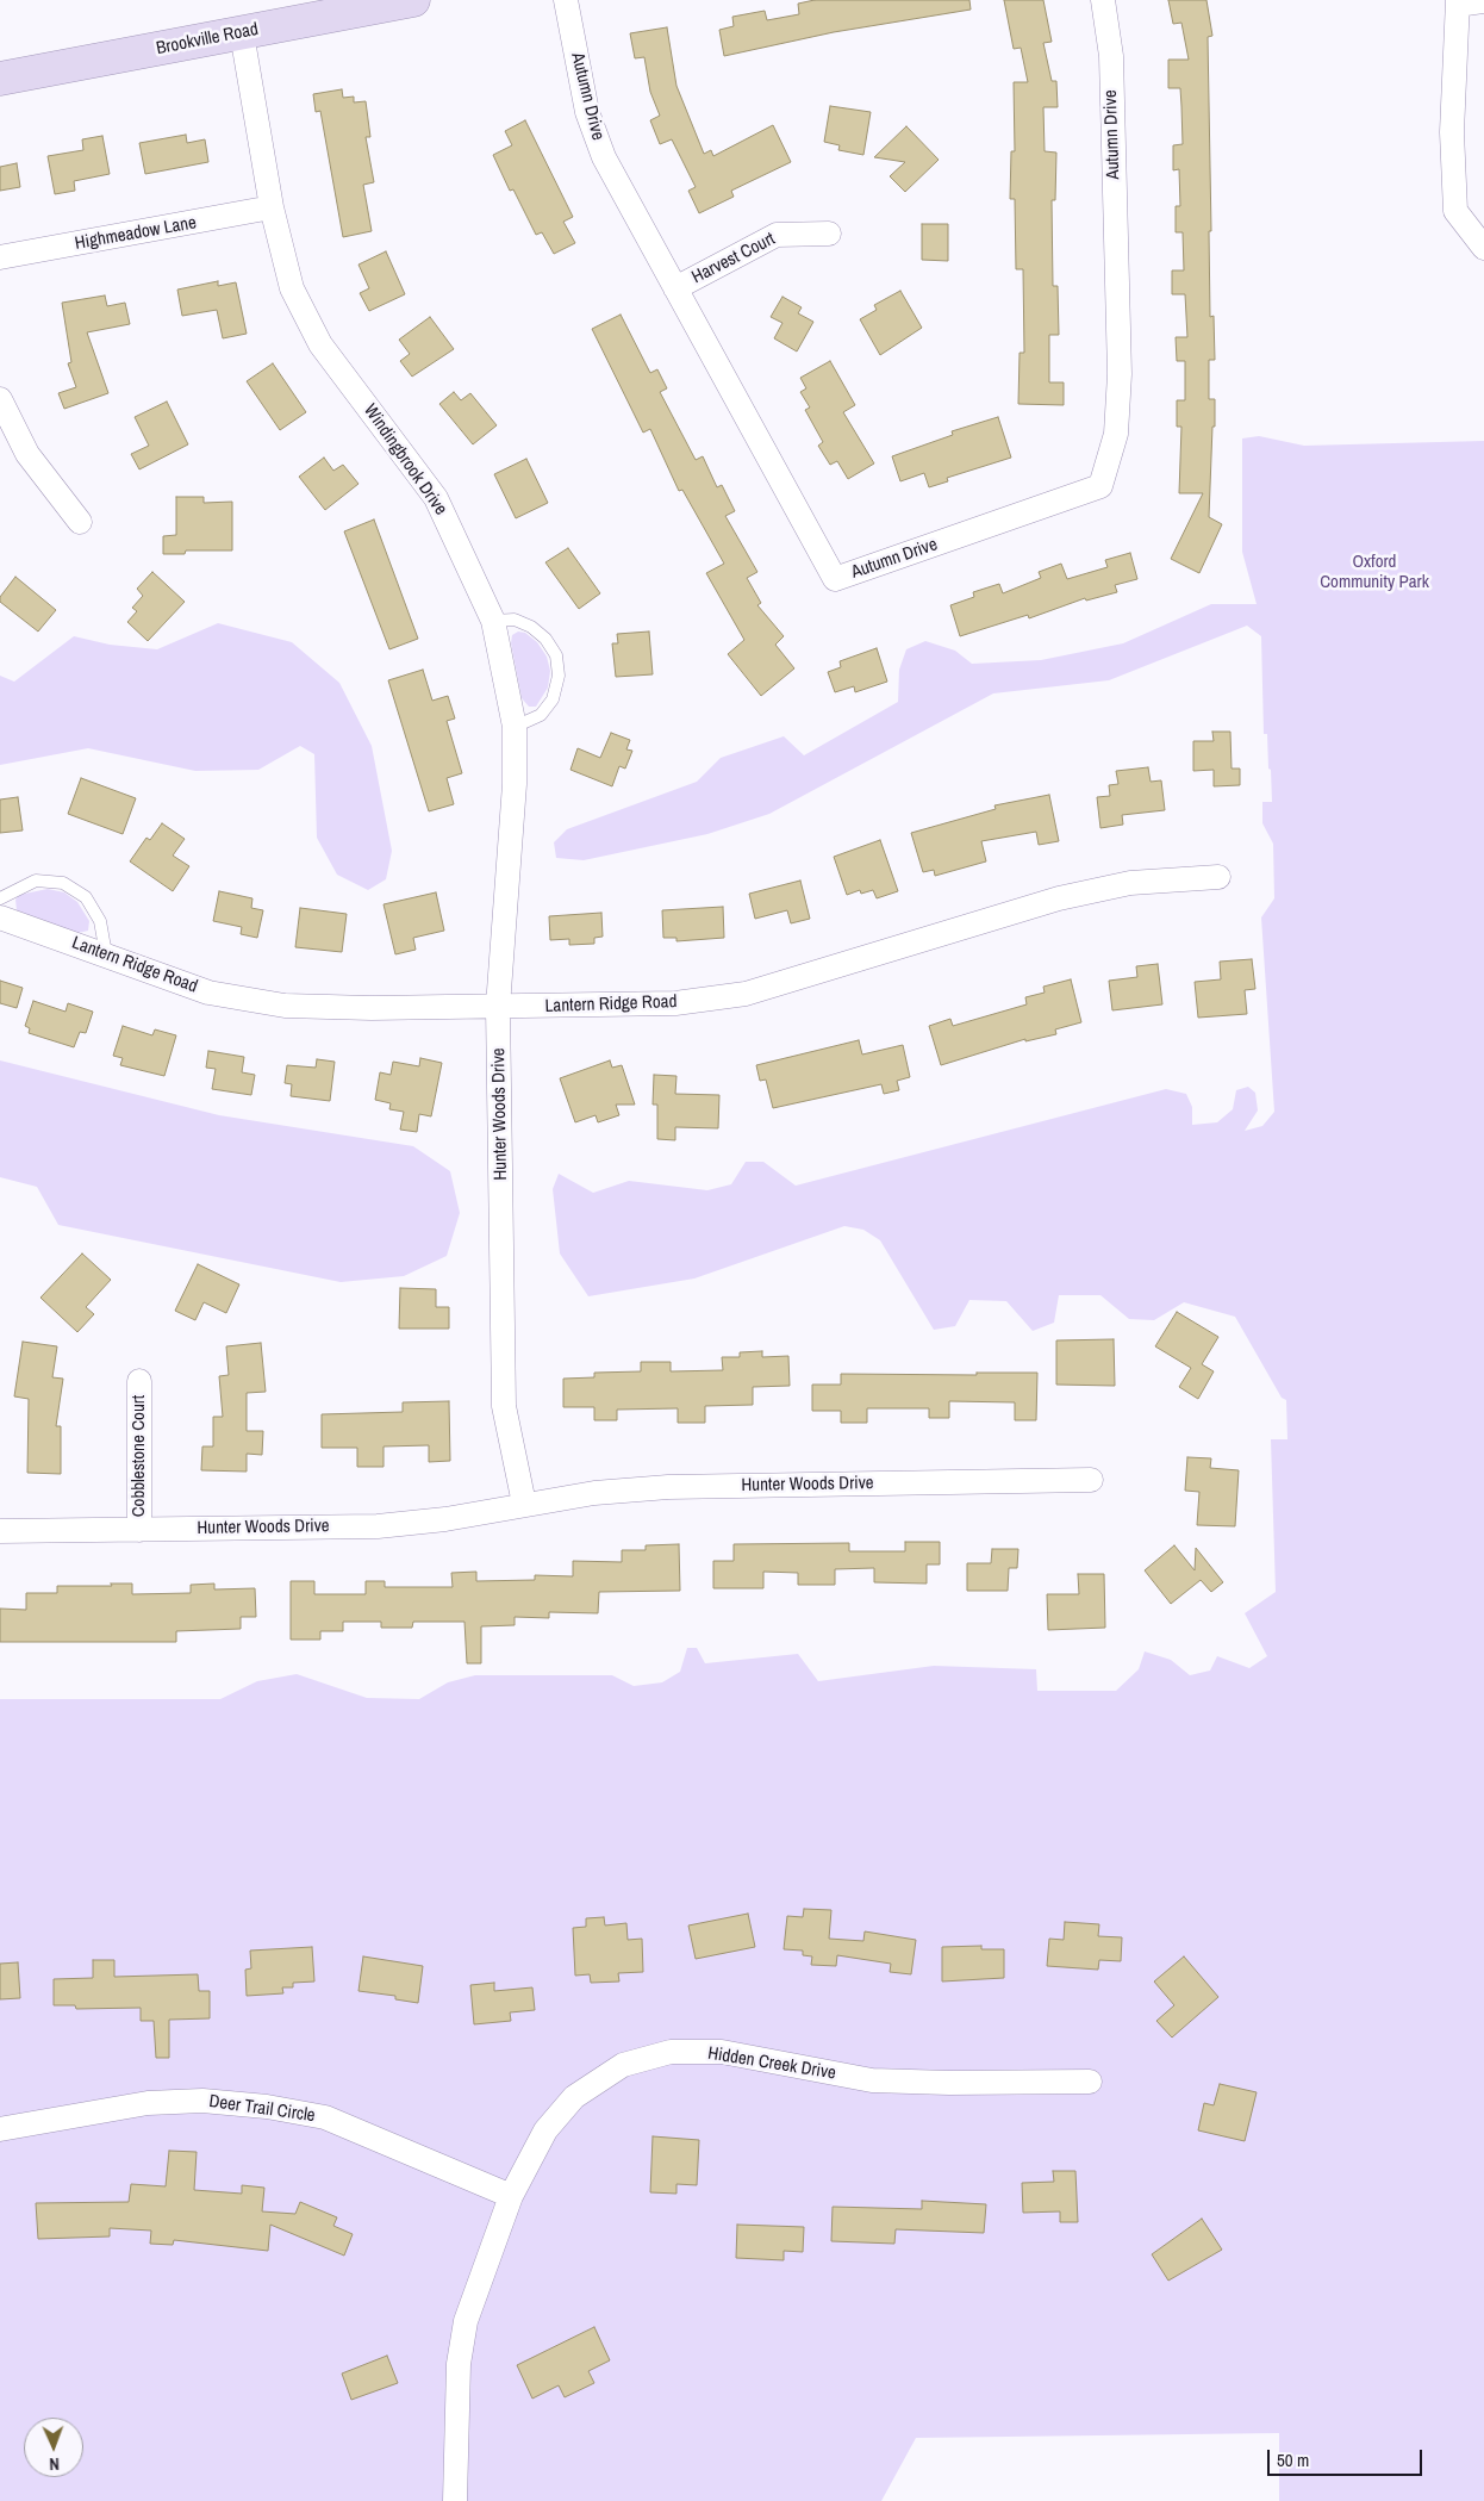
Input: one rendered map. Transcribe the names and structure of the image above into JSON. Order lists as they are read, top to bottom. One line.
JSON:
{"streets":{"street":["Brookville Road","Autumn Drive","Highmeadow Lane","Harvest Court","Windingbrook Drive","Lantern Ridge Road","Hunter Woods Drive","Cobblestone Court","Hidden Creek Drive","Deer Trail Circle"]},"crossings":[["Brookville Road","Windingbrook Drive"],["Autumn Drive","Harvest Court"],["Highmeadow Lane","Windingbrook Drive"],["Windingbrook Drive","Lantern Ridge Road"],["Windingbrook Drive","Hunter Woods Drive"],["Lantern Ridge Road","Hunter Woods Drive"],["Hunter Woods Drive","Cobblestone Court"],["Hidden Creek Drive","Deer Trail Circle"]],"parks":["Oxford Community Park"],"scale_bar":"50 m","north":"bottom"}
